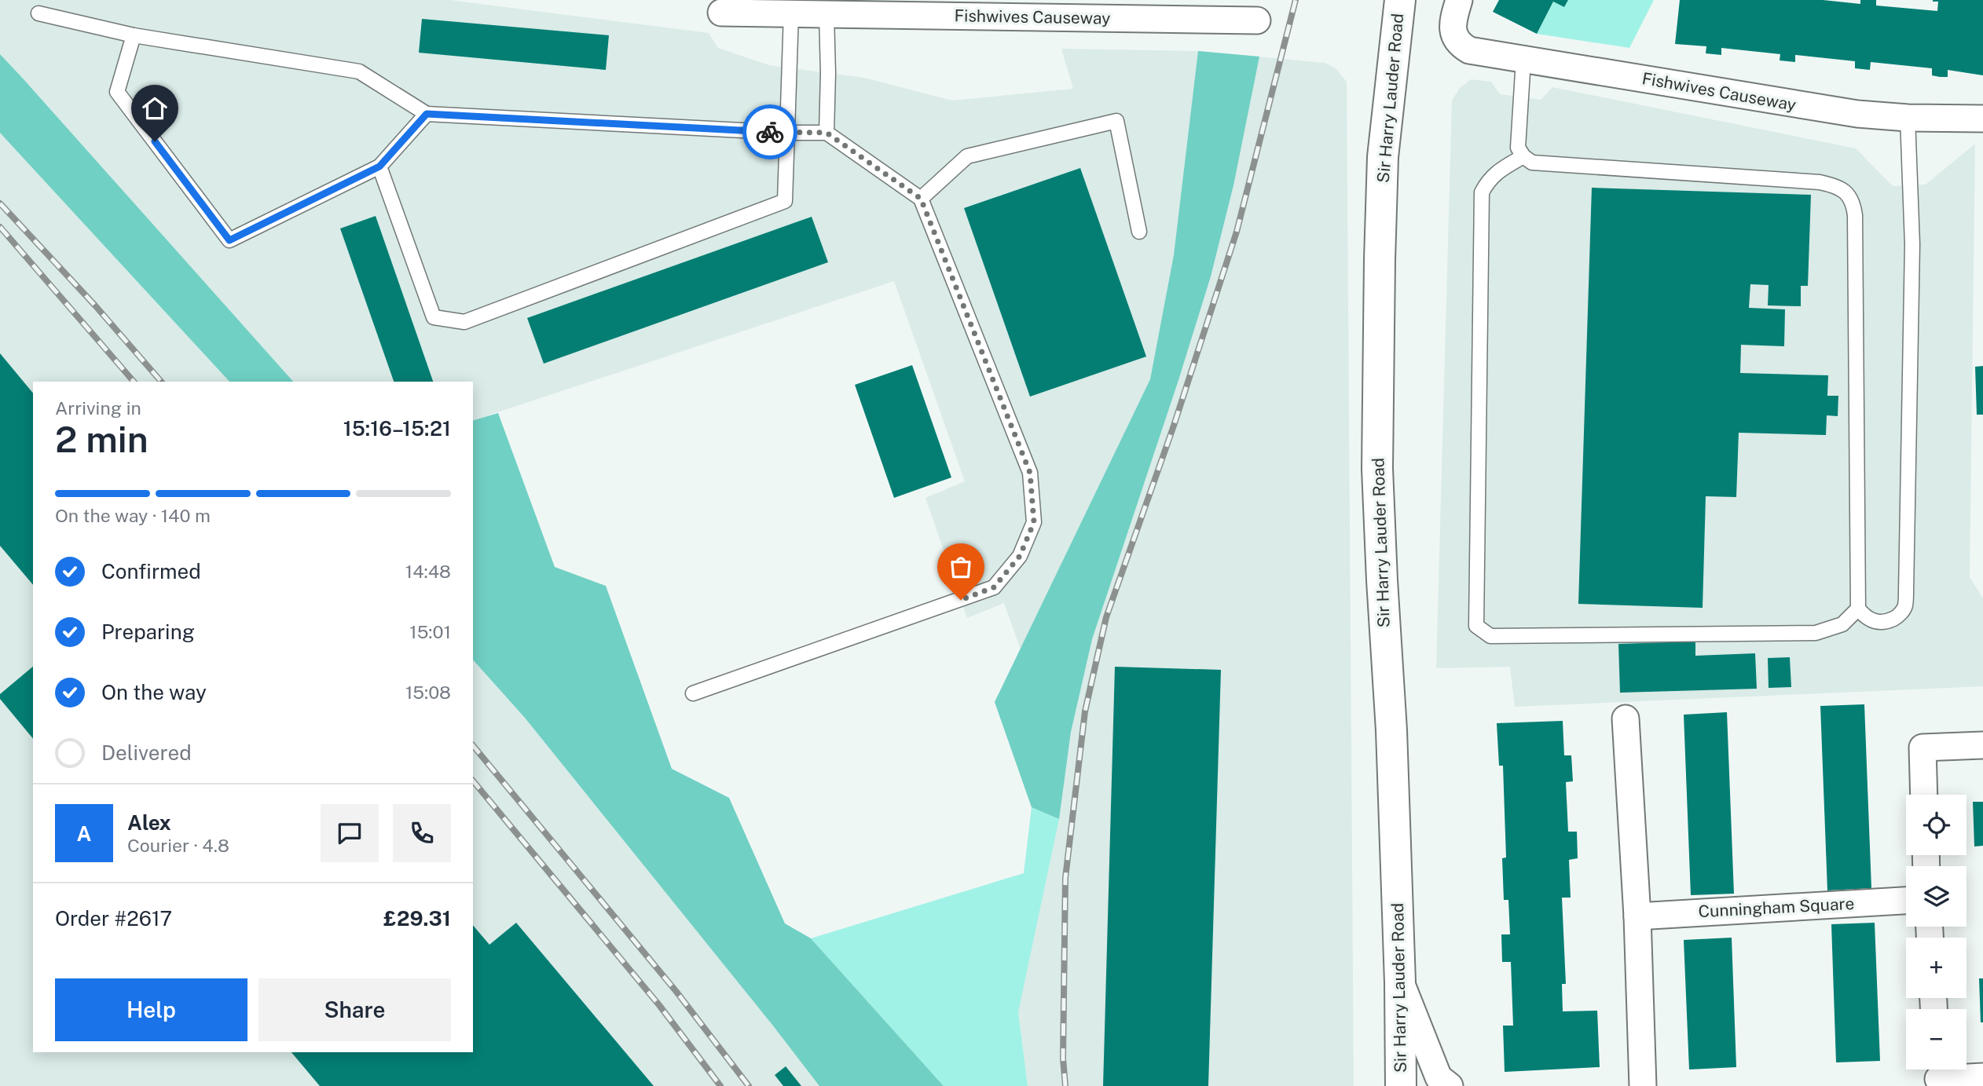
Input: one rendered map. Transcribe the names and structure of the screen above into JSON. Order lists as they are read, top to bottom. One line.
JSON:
{"streets":{"main road":["Sir Harry Lauder Road"],"street":["Fishwives Causeway","Cunningham Square"]},"page":{"heading":["2 min","Arriving in","15:16–15:21"],"panel":["Alex","Courier · 4.8","Order #2617","£29.31"],"bar":"On the way · 140 m","list":[["Confirmed","14:48"],["Preparing","15:01"],["On the way","15:08"],"Delivered"],"map_buttons":["+","−"],"round":"A","buttons":["Help","Share"]}}
